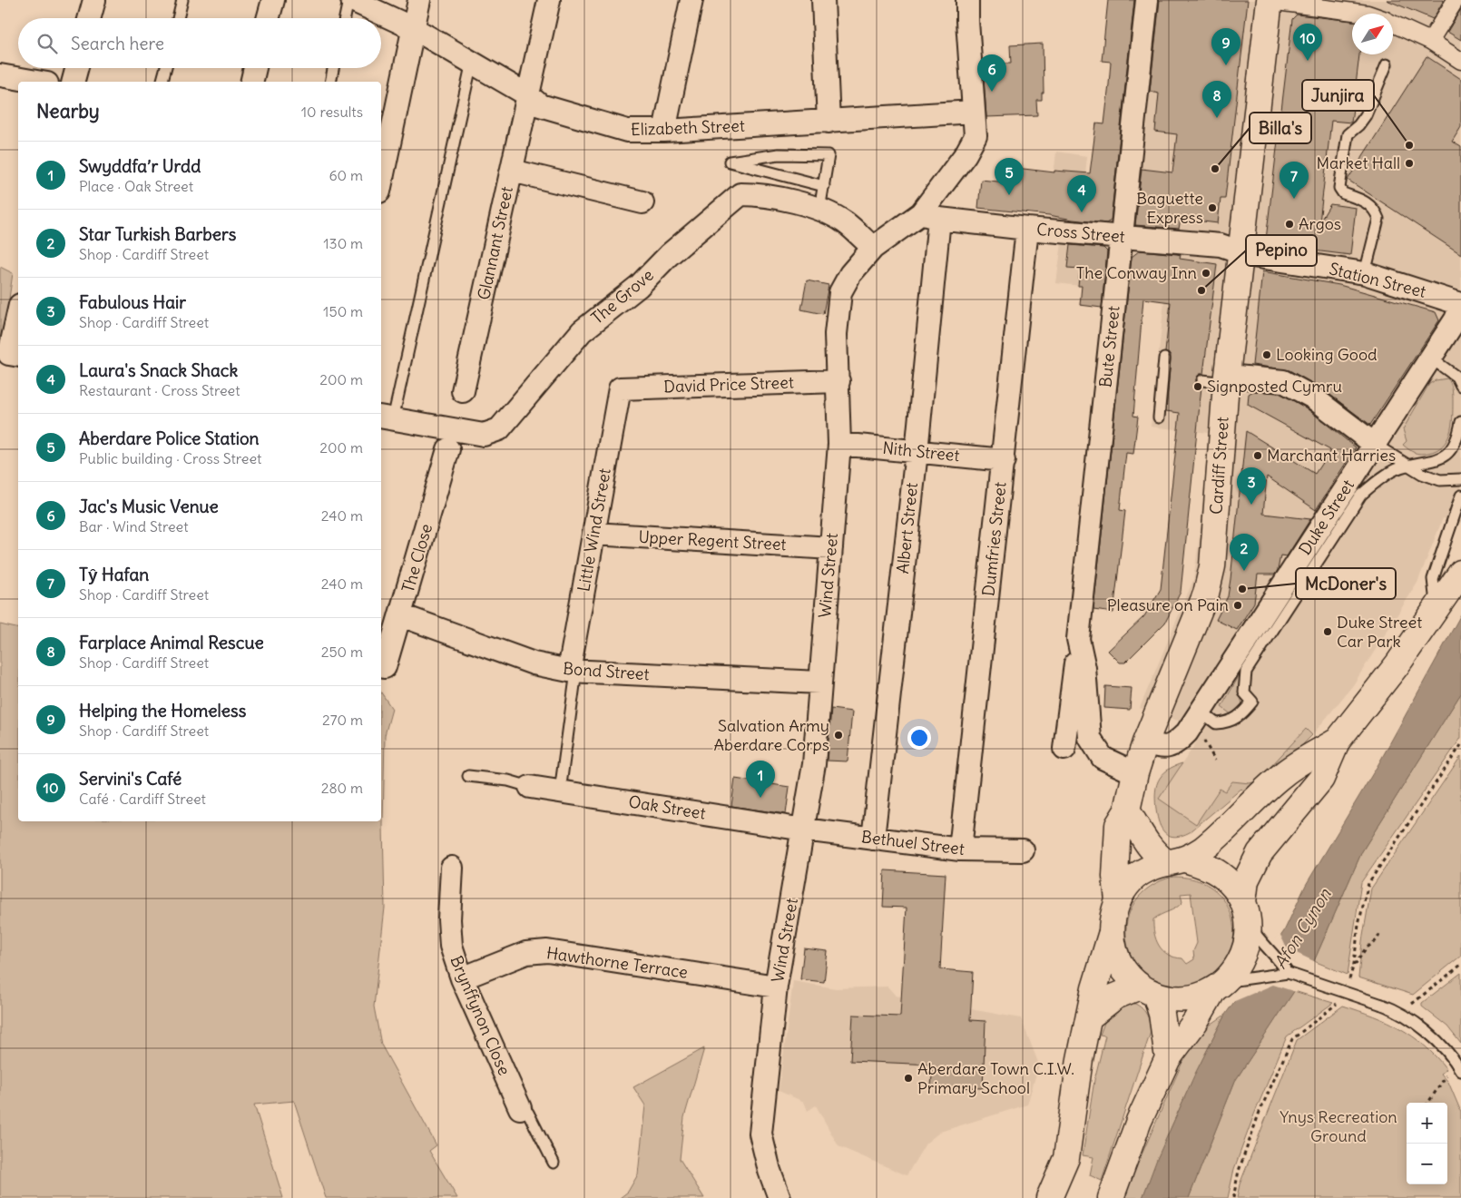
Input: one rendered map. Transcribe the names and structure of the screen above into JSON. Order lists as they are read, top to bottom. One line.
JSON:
{"streets":{"main road":["Cardiff Street"],"street":["Elizabeth Street","Cross Street","Glannant Street","Station Street","The Grove","Bute Street","David Price Street","Nith Street","Duke Street","Albert Street","Little Wind Street","Dumfries Street","Upper Regent Street","The Close","Wind Street","Bond Street","Oak Street","Bethuel Street","Hawthorne Terrace","Brynffynon Close"]},"crossings":[["Elizabeth Street","Glannant Street"],["Elizabeth Street","Wind Street"],["Cross Street","Station Street"],["Cross Street","Bute Street"],["Cross Street","Cardiff Street"],["Cross Street","Albert Street"],["Cross Street","Dumfries Street"],["Cross Street","Wind Street"],["Station Street","Cardiff Street"],["Station Street","Duke Street"],["The Grove","Wind Street"],["Bute Street","Cardiff Street"],["David Price Street","Little Wind Street"],["David Price Street","Wind Street"],["Nith Street","Albert Street"],["Nith Street","Dumfries Street"],["Nith Street","Wind Street"],["Cardiff Street","Duke Street"],["Albert Street","Wind Street"],["Albert Street","Bethuel Street"],["Little Wind Street","Upper Regent Street"],["Little Wind Street","Bond Street"],["Dumfries Street","Bethuel Street"],["Upper Regent Street","Wind Street"],["The Close","Bond Street"],["Wind Street","Bond Street"],["Wind Street","Oak Street"],["Wind Street","Bethuel Street"],["Wind Street","Hawthorne Terrace"],["Oak Street","Bethuel Street"],["Hawthorne Terrace","Brynffynon Close"]],"water":["Afon Cynon"],"parks":["Ynys Recreation Ground"],"places":["Junjira","Market Hall","Billa's","Baguette Express","Argos","The Conway Inn","Pepino","Looking Good","Signposted Cymru","Marchant Harries","McDoner's","Pleasure on Pain","Duke Street Car Park","Salvation Army Aberdare Corps","Aberdare Town C.I.W. Primary School"],"north":"top right","page":{"search":"Search here","pins":["10","9","6","8","5","7","4","3","2","1"],"heading":["Nearby","10 results"],"list":[{"mark":"1","name":"Swyddfa’r Urdd","note":"Place · Oak Street","value":"60 m"},{"mark":"2","name":"Star Turkish Barbers","note":"Shop · Cardiff Street","value":"130 m"},{"mark":"3","name":"Fabulous Hair","note":"Shop · Cardiff Street","value":"150 m"},{"mark":"4","name":"Laura's Snack Shack","note":"Restaurant · Cross Street","value":"200 m"},{"mark":"5","name":"Aberdare Police Station","note":"Public building · Cross Street","value":"200 m"},{"mark":"6","name":"Jac's Music Venue","note":"Bar · Wind Street","value":"240 m"},{"mark":"7","name":"Tŷ Hafan","note":"Shop · Cardiff Street","value":"240 m"},{"mark":"8","name":"Farplace Animal Rescue","note":"Shop · Cardiff Street","value":"250 m"},{"mark":"9","name":"Helping the Homeless","note":"Shop · Cardiff Street","value":"270 m"},{"mark":"10","name":"Servini's Café","note":"Café · Cardiff Street","value":"280 m"}],"map_buttons":["+","−"]}}
